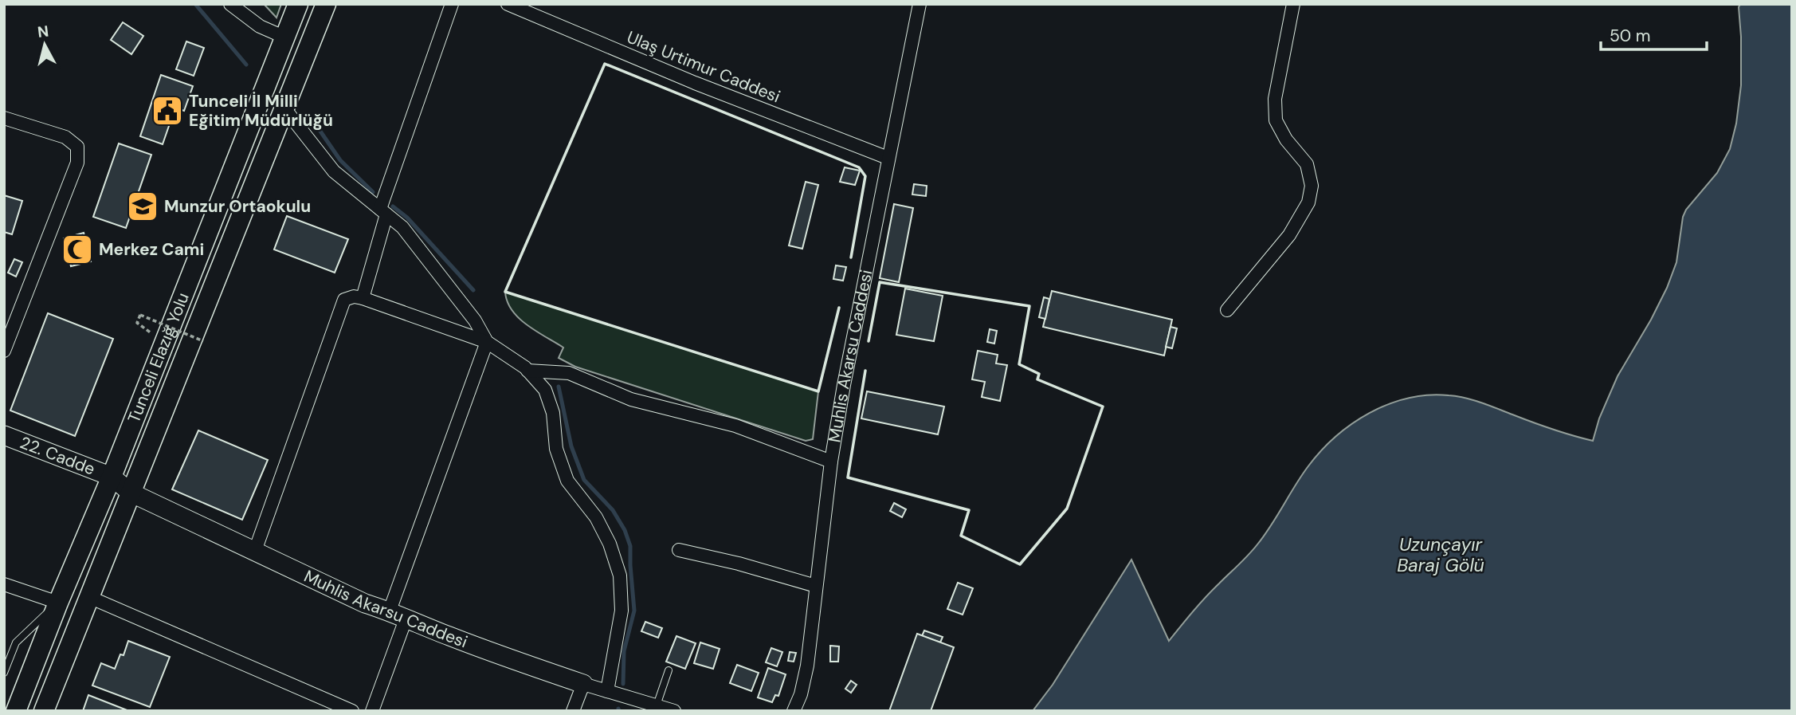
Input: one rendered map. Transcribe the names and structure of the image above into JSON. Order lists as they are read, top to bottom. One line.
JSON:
{"streets":{"main road":["Tunceli Elazığ Yolu"],"street":["Ulaş Urtimur Caddesi","Muhlis Akarsu Caddesi","22. Cadde"]},"crossings":[["Ulaş Urtimur Caddesi","Muhlis Akarsu Caddesi"],["Muhlis Akarsu Caddesi","Tunceli Elazığ Yolu"],["Muhlis Akarsu Caddesi","22. Cadde"],["Tunceli Elazığ Yolu","22. Cadde"]],"water":["Uzunçayır Baraj Gölü"],"places":{"public building":["Tunceli İl Milli Eğitim Müdürlüğü"],"school or university":["Munzur Ortaokulu"],"mosque":["Merkez Cami"]},"scale_bar":"50 m","north":"top"}
